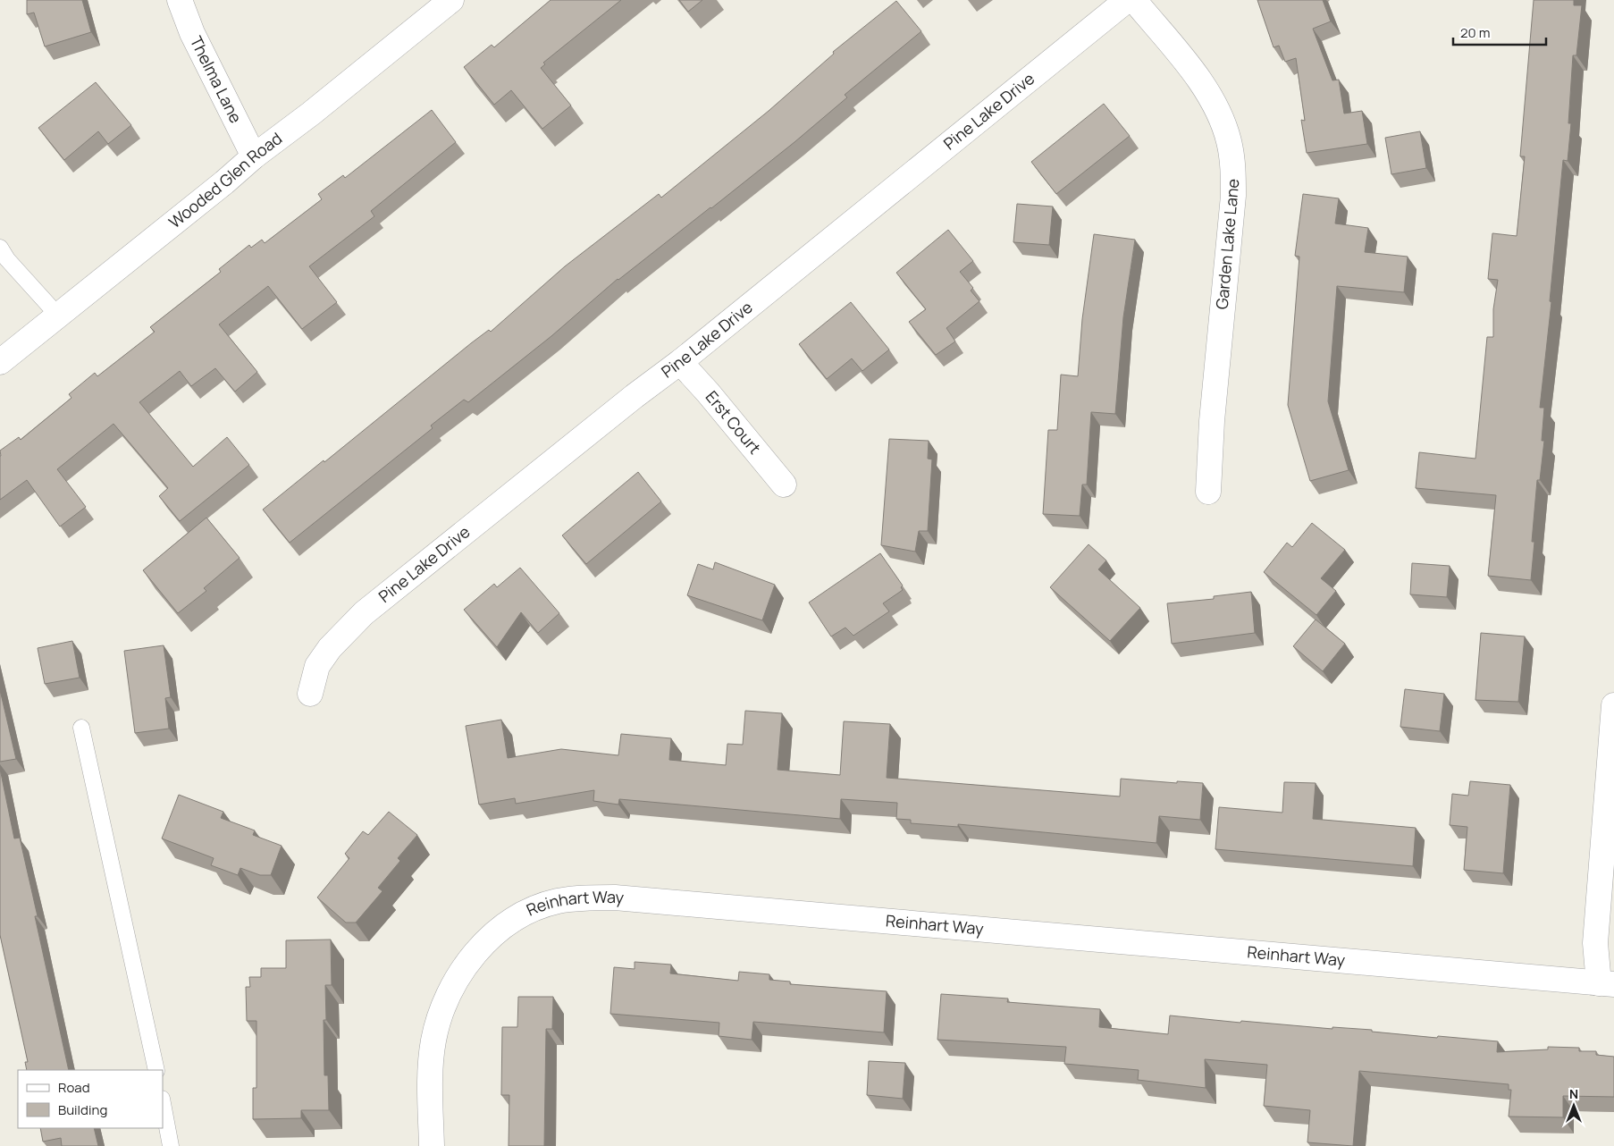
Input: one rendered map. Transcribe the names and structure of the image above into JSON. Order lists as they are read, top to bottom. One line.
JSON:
{"streets":{"street":["Thelma Lane","Pine Lake Drive","Wooded Glen Road","Garden Lake Lane","Erst Court","Reinhart Way"]},"crossings":[["Thelma Lane","Wooded Glen Road"],["Pine Lake Drive","Erst Court"]],"legend":["Road","Building"],"scale_bar":"20 m","north":"top"}
